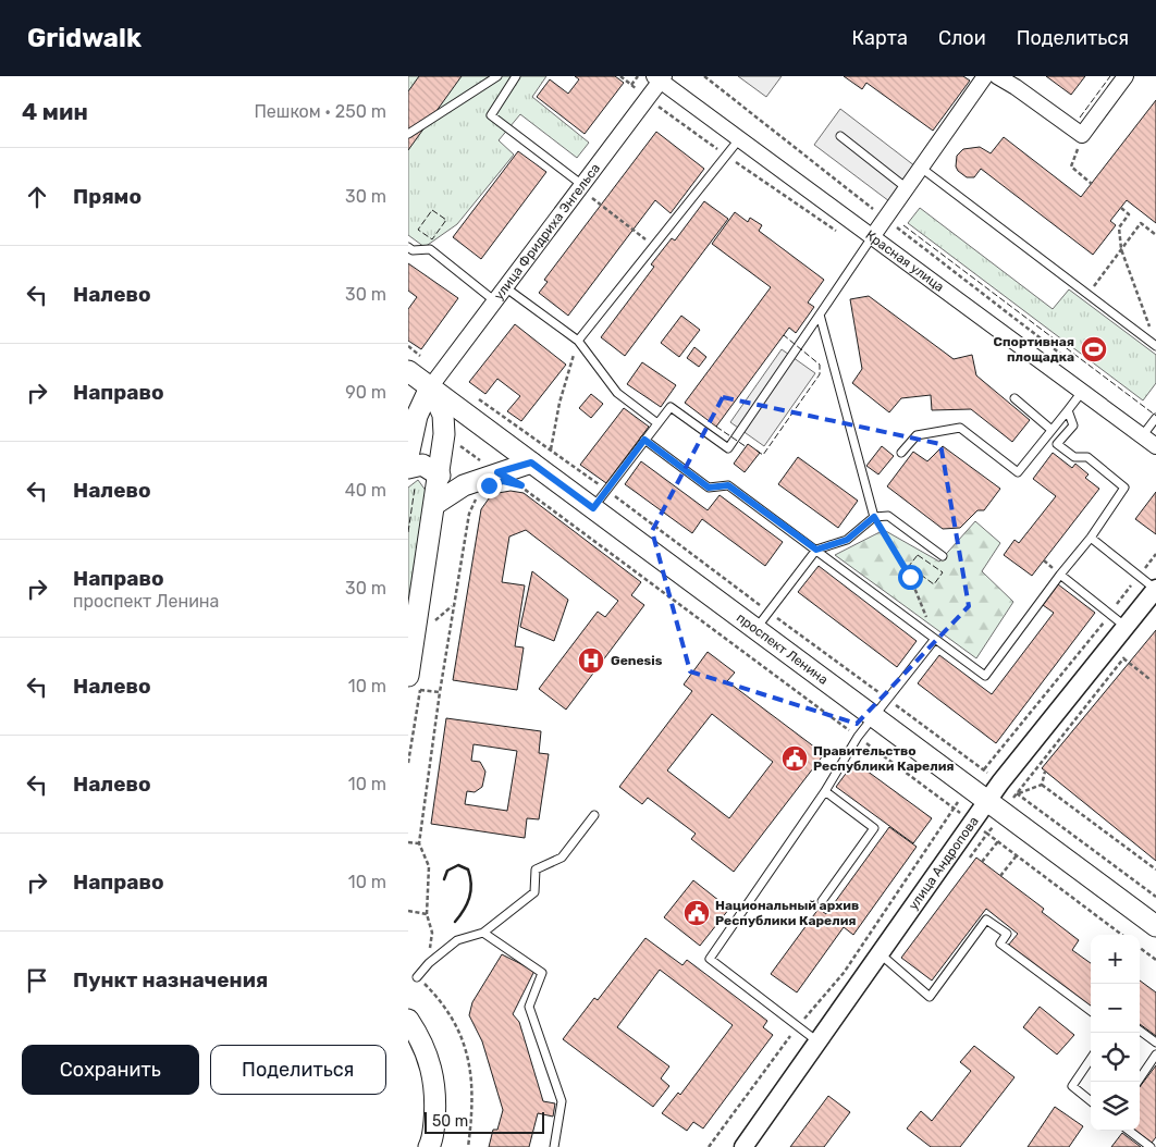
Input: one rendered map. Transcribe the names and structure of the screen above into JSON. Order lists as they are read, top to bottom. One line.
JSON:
{"streets":{"main road":["улица Фридриха Энгельса","проспект Ленина"],"street":["Красная улица","улица Андропова"]},"crossings":[["улица Фридриха Энгельса","Красная улица"],["улица Фридриха Энгельса","проспект Ленина"],["проспект Ленина","улица Андропова"]],"places":{"sports":["Спортивная площадка"],"hospital":["Genesis"],"public building":["Правительство Республики Карелия","Национальный архив Республики Карелия"]},"scale_bar":"50 m","page":{"header":"Gridwalk","nav":["Карта","Слои","Поделиться"],"heading":["4 мин","Пешком · 250 m"],"list":[["Прямо","30 m"],["Налево","30 m"],["Направо","90 m"],["Налево","40 m"],["Направо","проспект Ленина","30 m"],["Налево","10 m"],["Налево","10 m"],["Направо","10 m"],"Пункт назначения"],"map_buttons":["+","−"],"buttons":["Сохранить","Поделиться"],"scale":"50 m"}}
